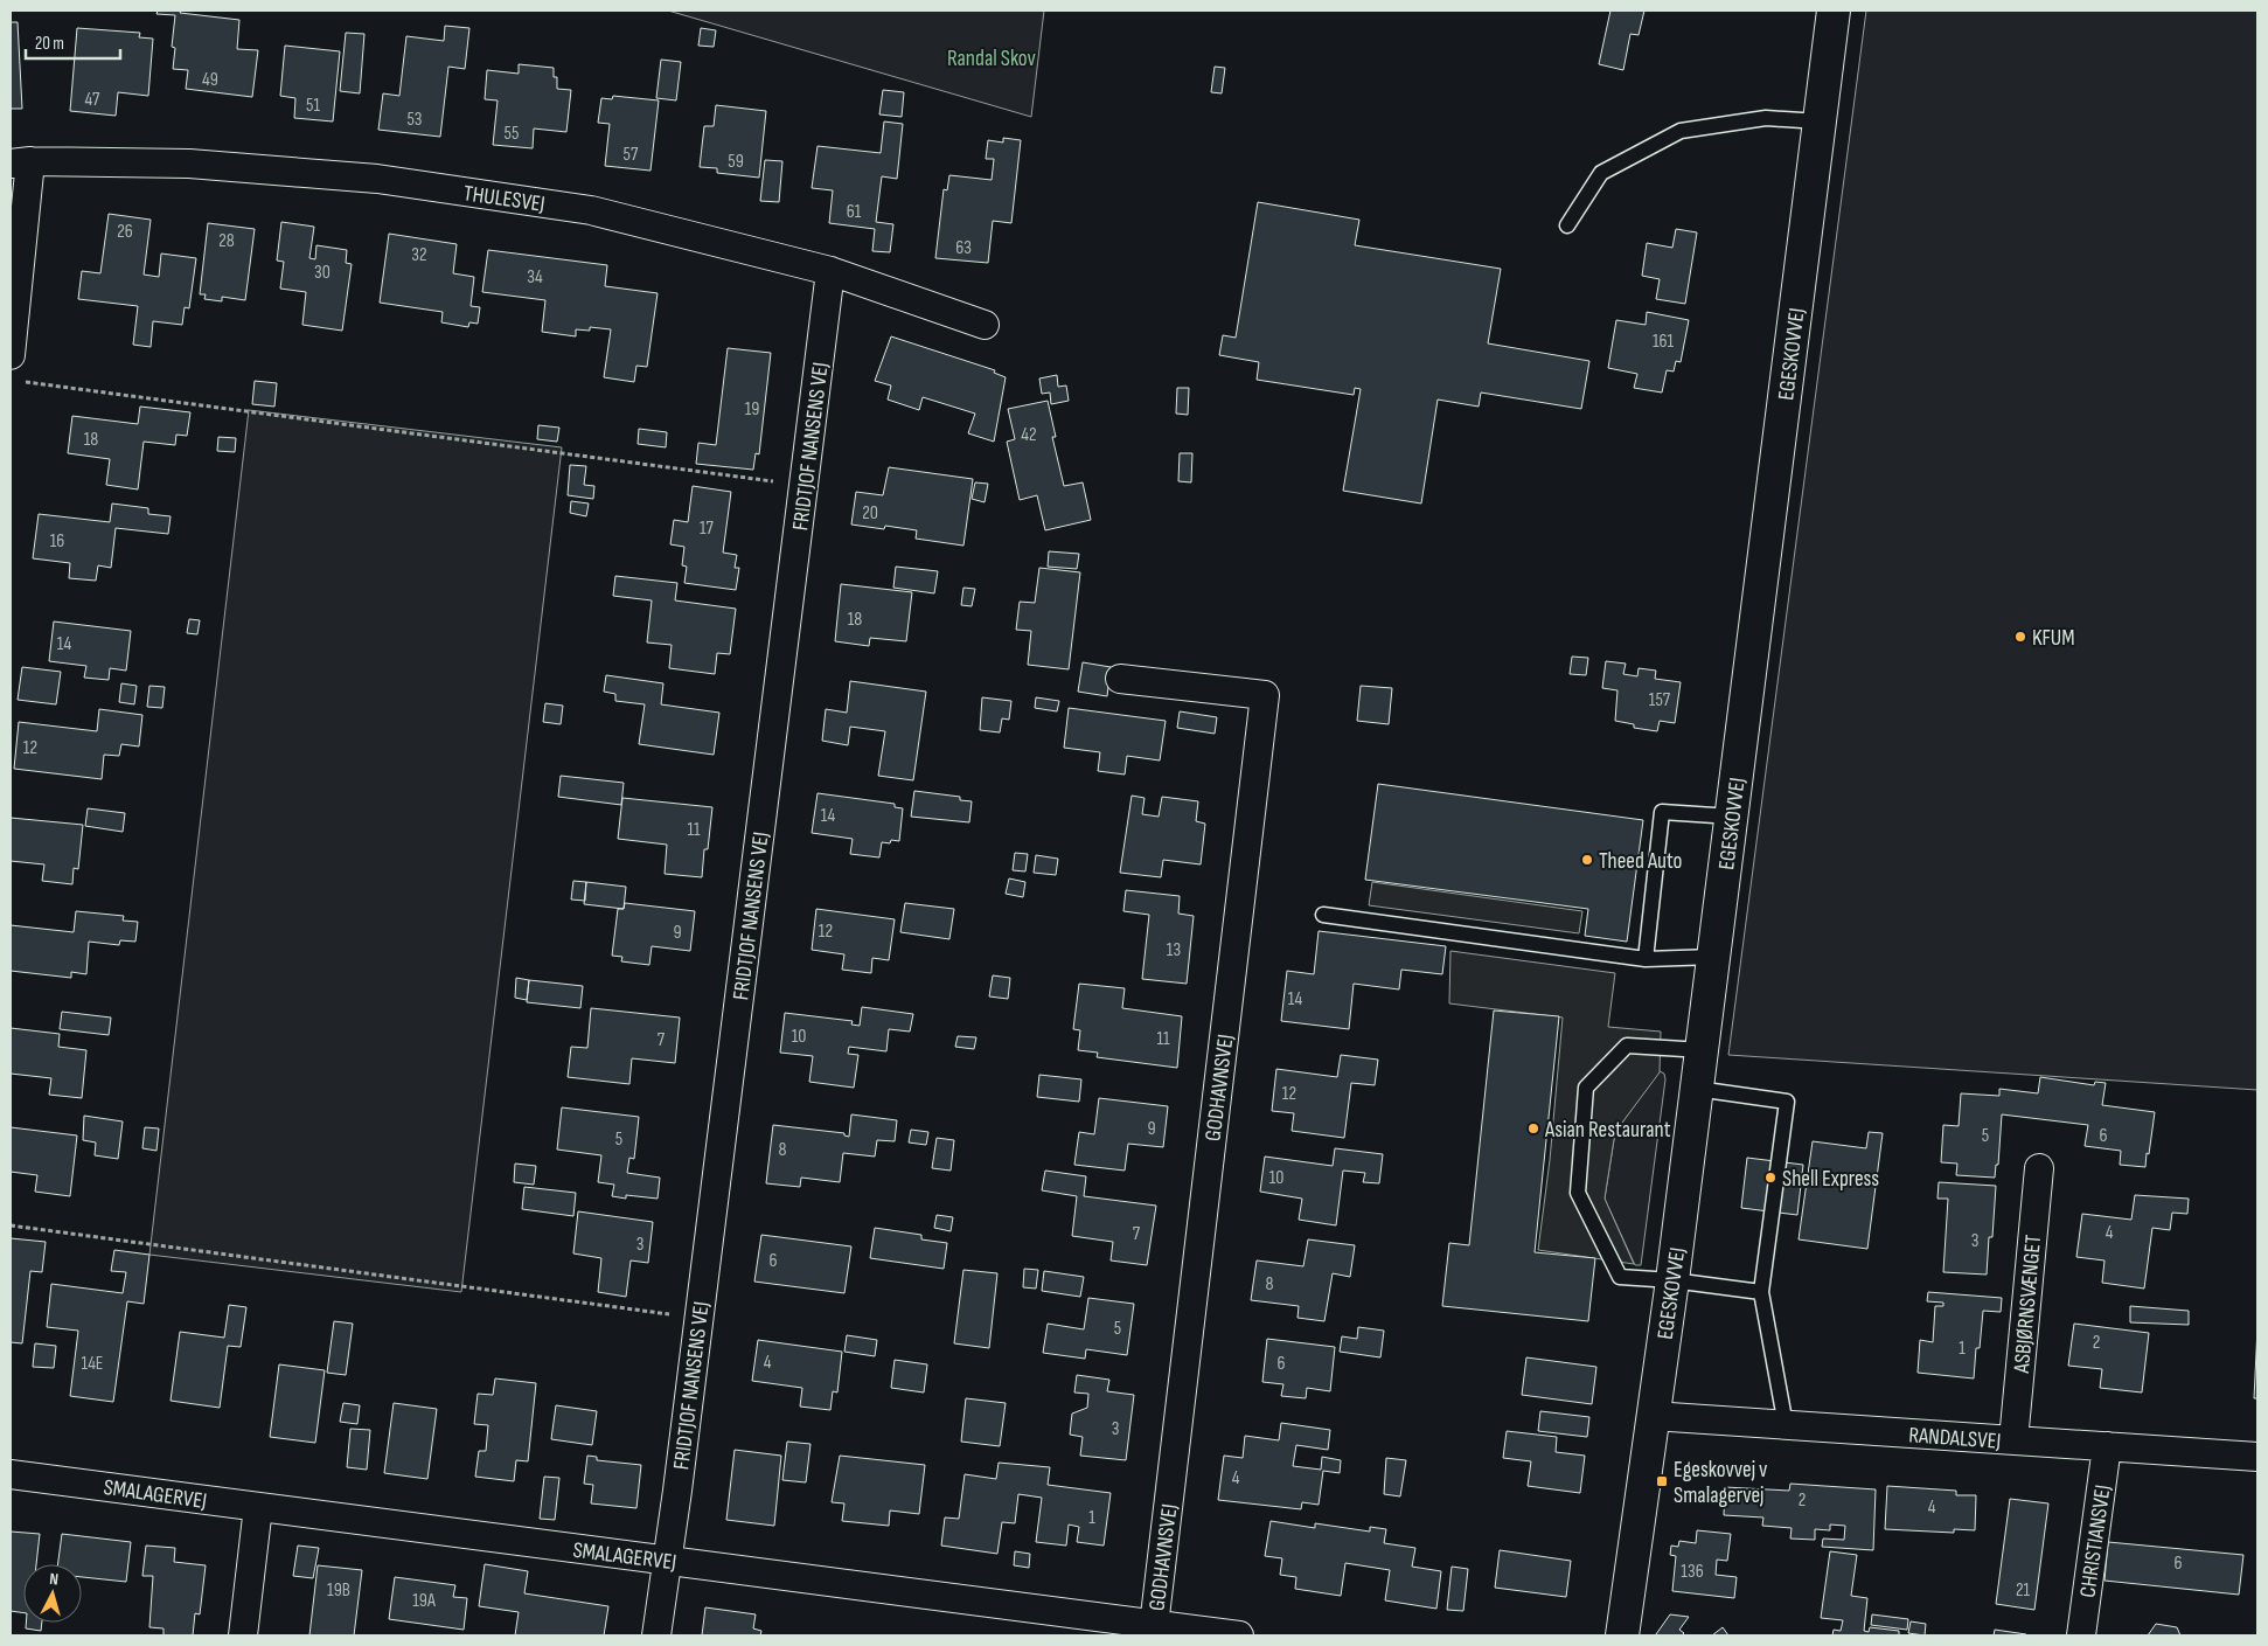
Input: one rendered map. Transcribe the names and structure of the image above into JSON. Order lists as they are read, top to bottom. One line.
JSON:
{"streets":{"street":["THULESVEJ","EGESKOVVEJ","FRIDTJOF NANSENS VEJ","GODHAVNSVEJ","ASBJØRNSVÆNGET","RANDALSVEJ","SMALAGERVEJ","CHRISTIANSVEJ"]},"crossings":[["THULESVEJ","FRIDTJOF NANSENS VEJ"],["EGESKOVVEJ","RANDALSVEJ"],["FRIDTJOF NANSENS VEJ","SMALAGERVEJ"],["GODHAVNSVEJ","SMALAGERVEJ"],["ASBJØRNSVÆNGET","RANDALSVEJ"],["RANDALSVEJ","CHRISTIANSVEJ"]],"parks":["Randal Skov"],"places":{"other":["KFUM","Theed Auto","Asian Restaurant","Shell Express"],"transit":["Egeskovvej v Smalagervej"]},"house_numbers":["49","47","51","53","55","57","59","61","26","28","63","32","30","34","161","19","42","18","20","17","16","18","14","157","12","14","11","12","9","13","14","10","11","7","12","9","5","6","5","8","10","4","7","3","3","6","8","5","2","1","4","14E","6","3","4","2","4","1","6","136","19B","21","19A"],"scale_bar":"20 m","north":"top"}
